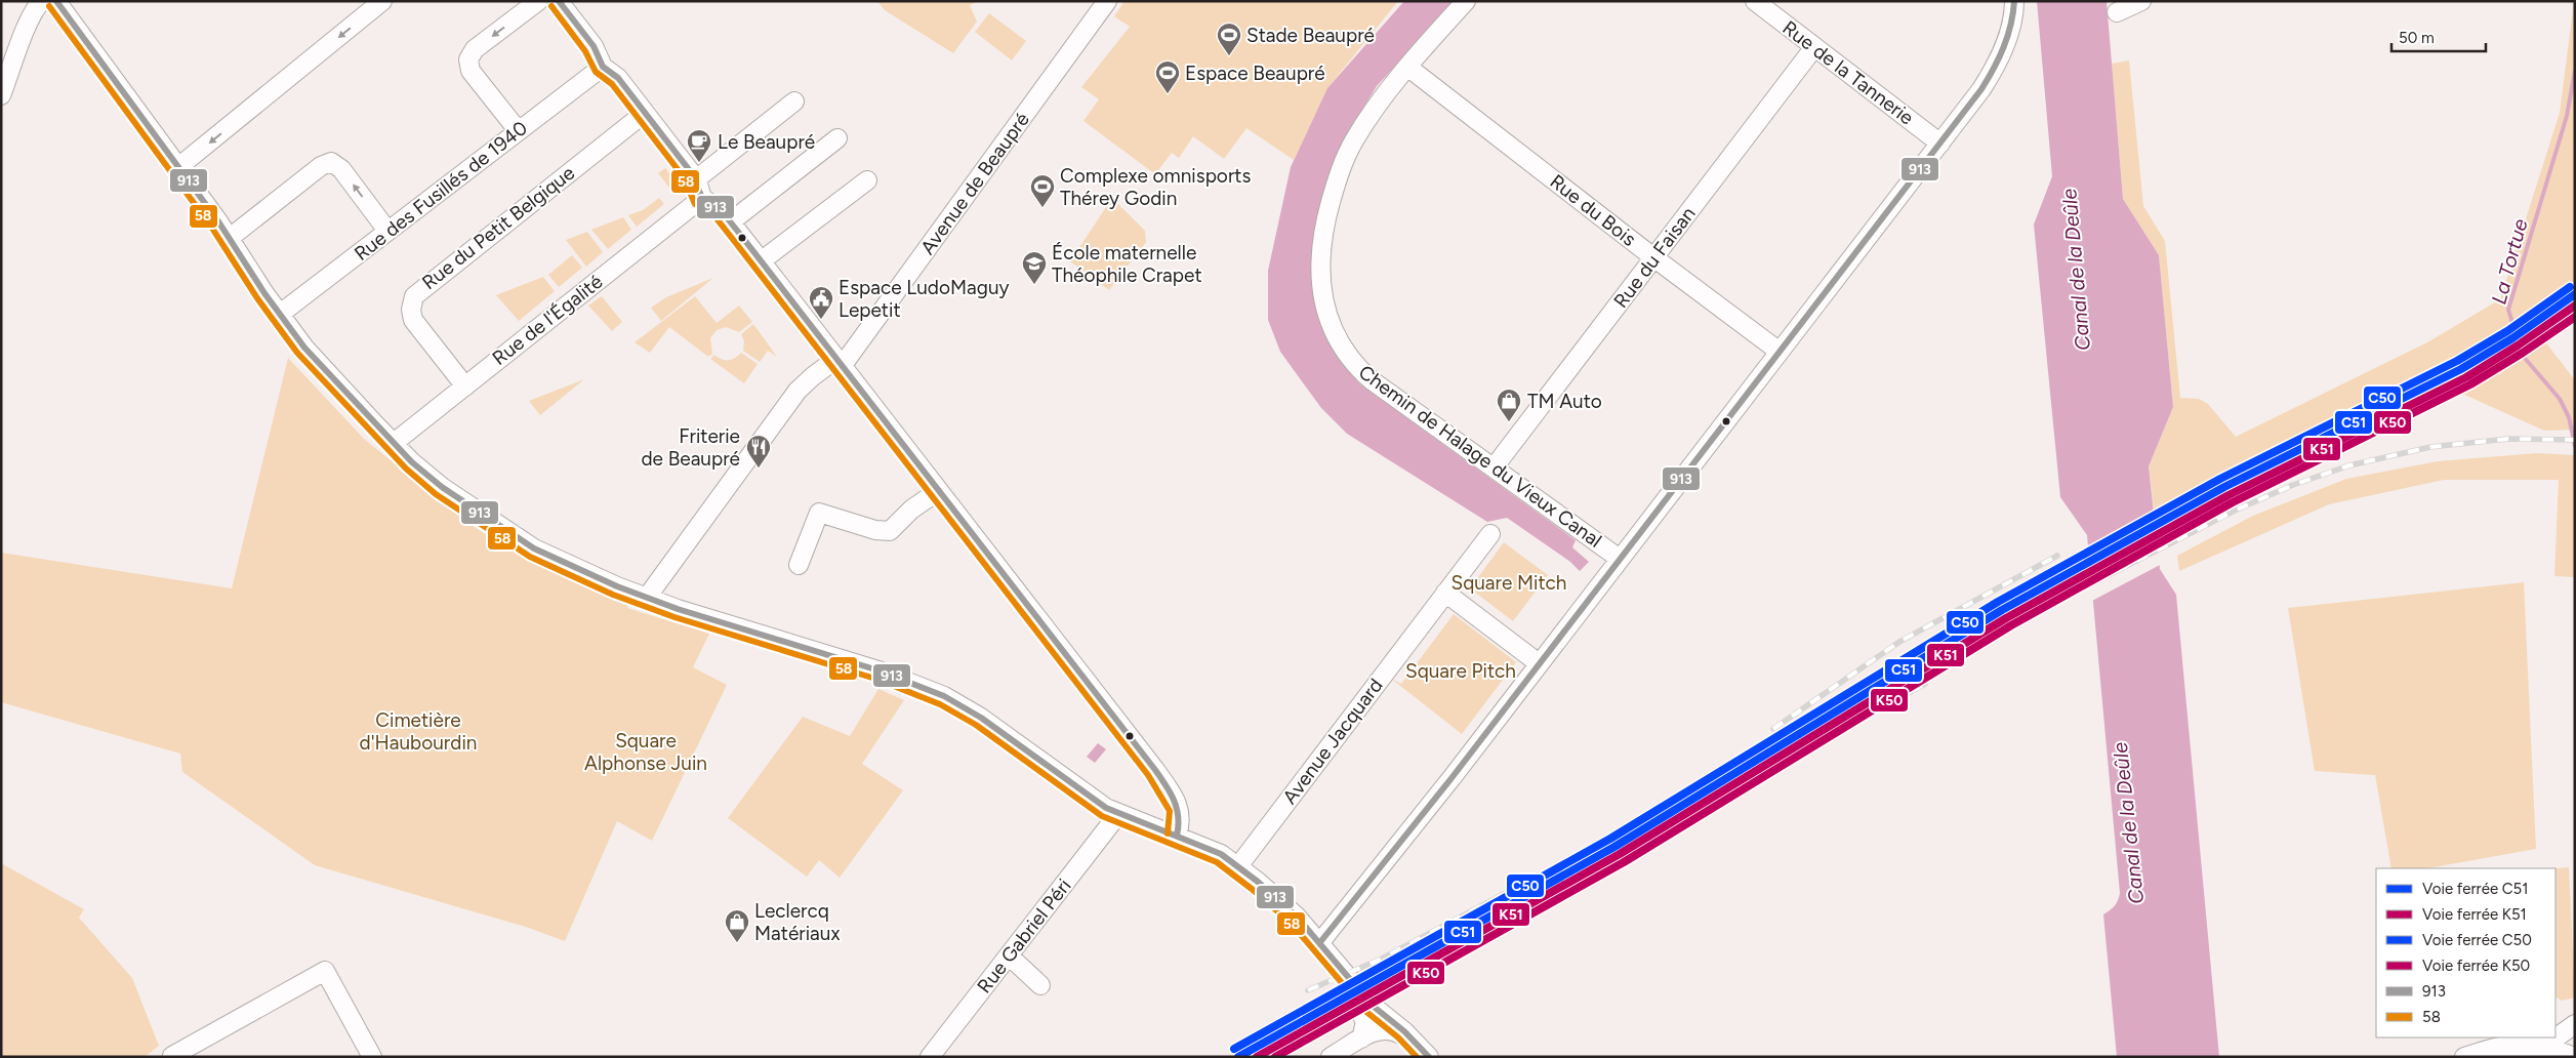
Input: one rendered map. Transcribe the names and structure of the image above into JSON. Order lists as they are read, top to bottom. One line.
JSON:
{"streets":{"street":["Rue de la Tannerie","Avenue de Beaupré","Rue des Fusillés de 1940","Rue du Bois","Rue du Petit Belgique","Rue du Faisan","Rue de l'Égalité","Chemin de Halage du Vieux Canal","Avenue Jacquard","Rue Gabriel Péri"]},"crossings":[["Rue de la Tannerie","Rue du Faisan"],["Rue du Bois","Rue du Faisan"],["Rue du Bois","Chemin de Halage du Vieux Canal"],["Rue du Petit Belgique","Rue de l'Égalité"],["Rue du Faisan","Chemin de Halage du Vieux Canal"]],"water":["La Tortue","Canal de la Deûle"],"parks":["Square Mitch","Square Pitch","Cimetière d'Haubourdin","Square Alphonse Juin"],"places":{"sports":["Stade Beaupré","Espace Beaupré","Complexe omnisports Thérey Godin"],"cafe":["Le Beaupré"],"school or university":["École maternelle Théophile Crapet"],"public building":["Espace LudoMaguy Lepetit"],"shop":["TM Auto","Leclercq Matériaux"],"restaurant":["Friterie de Beaupré"]},"lines":["transit line 913","transit line 58","rail line C50","rail line C51","rail line K51","rail line K50"],"legend":["Voie ferrée C51","Voie ferrée K51","Voie ferrée C50","Voie ferrée K50","913","58"],"scale_bar":"50 m"}
